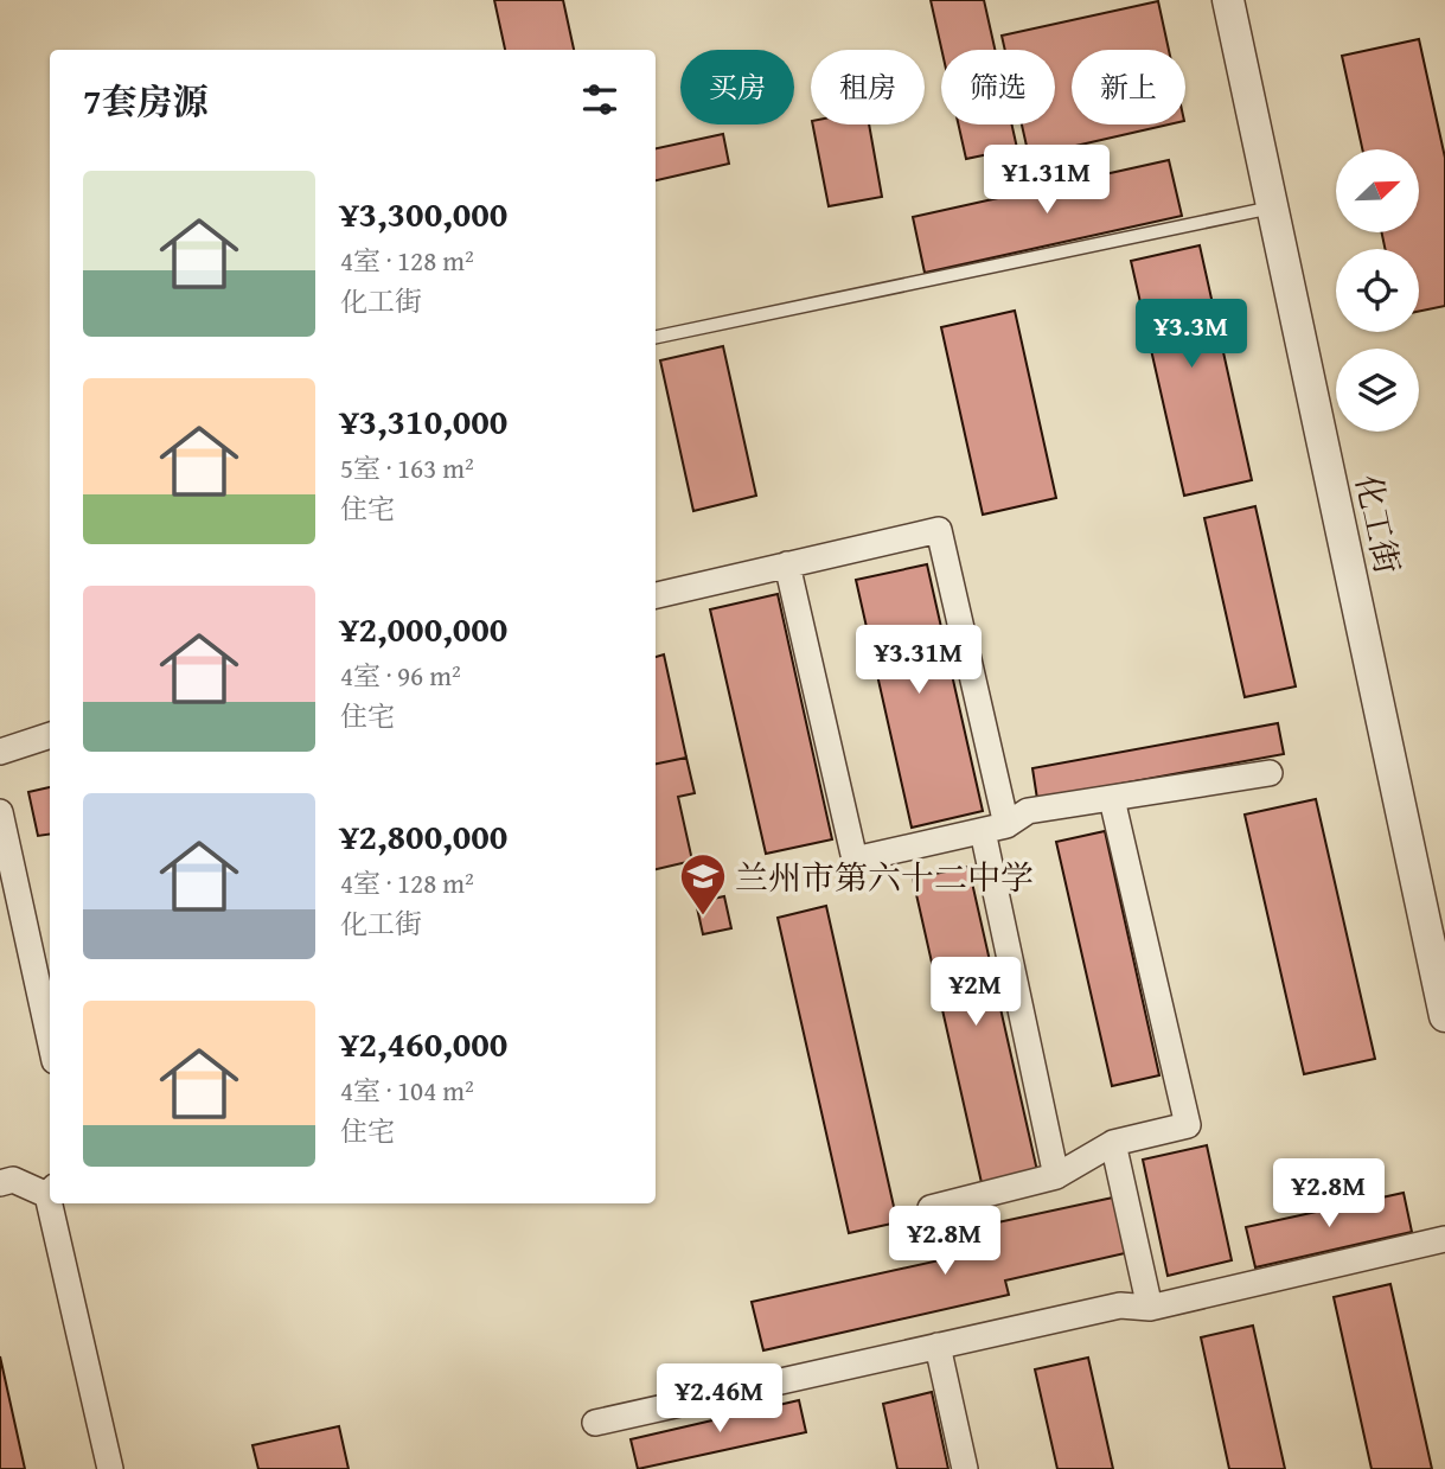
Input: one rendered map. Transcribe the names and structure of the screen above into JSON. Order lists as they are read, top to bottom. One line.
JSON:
{"streets":{"street":["化工街"]},"places":{"school or university":["兰州市第六十二中学"]},"north":"top right","page":{"chip":["买房","租房","筛选","新上"],"heading":"7套房源","price":["¥1.31M","¥3.3M","¥3.31M","¥2M","¥2.8M","¥2.8M","¥2.46M"],"list":[{"name":"¥3,300,000","note":"4室 · 128 m² · 化工街"},{"name":"¥3,310,000","note":"5室 · 163 m² · 住宅"},{"name":"¥2,000,000","note":"4室 · 96 m² · 住宅"},{"name":"¥2,800,000","note":"4室 · 128 m² · 化工街"},{"name":"¥2,460,000","note":"4室 · 104 m² · 住宅"}]}}
